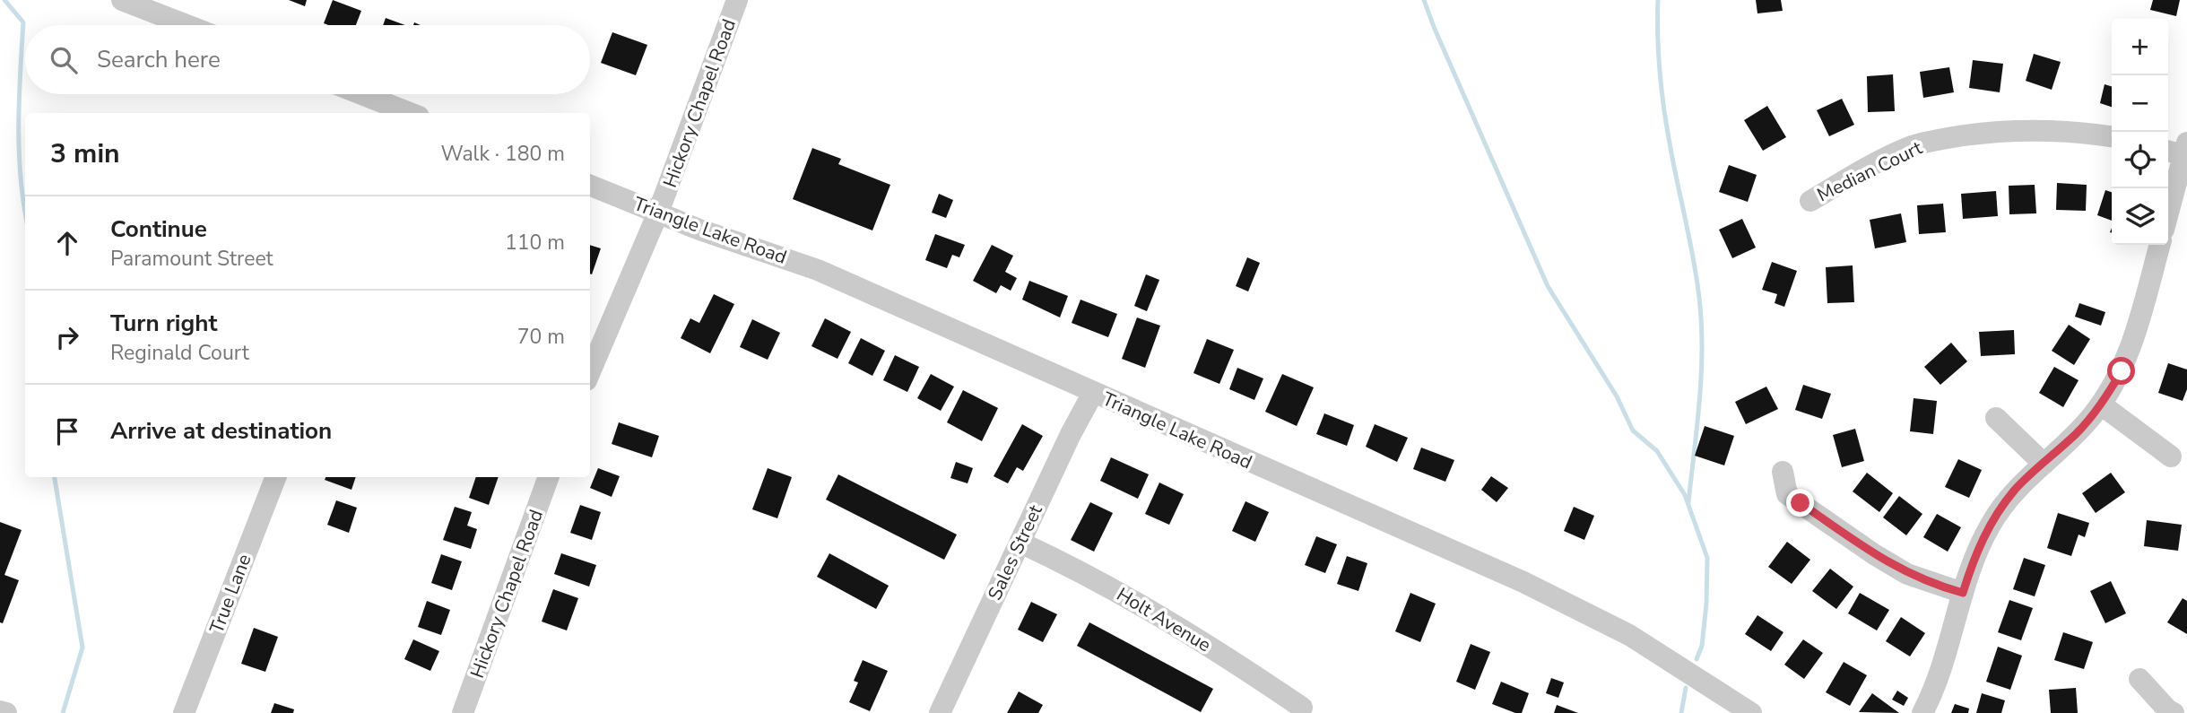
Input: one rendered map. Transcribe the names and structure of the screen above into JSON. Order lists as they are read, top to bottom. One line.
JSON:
{"streets":{"street":["Hickory Chapel Road","Median Court","Triangle Lake Road","Sales Street","True Lane","Holt Avenue"]},"crossings":[["Hickory Chapel Road","Triangle Lake Road"],["Triangle Lake Road","Sales Street"],["Sales Street","Holt Avenue"]],"page":{"map_buttons":["+","−"],"search":"Search here","heading":["3 min","Walk · 180 m"],"list":[["Continue","Paramount Street","110 m"],["Turn right","Reginald Court","70 m"],"Arrive at destination"]}}
